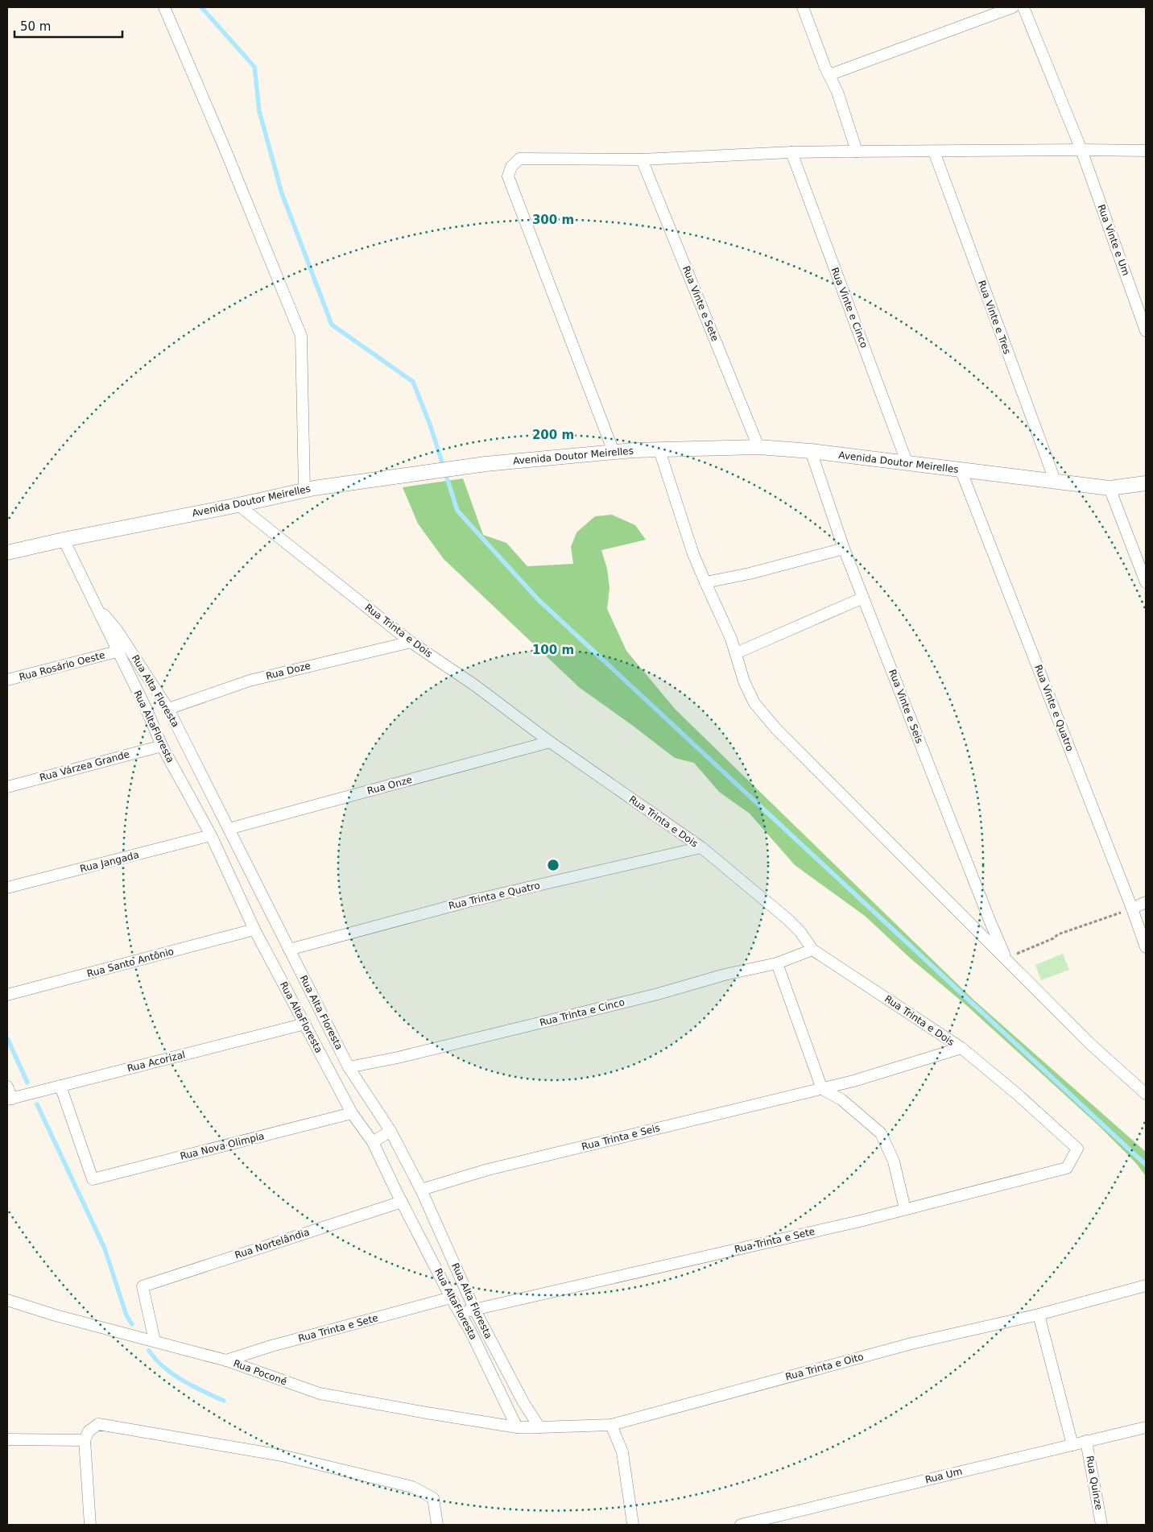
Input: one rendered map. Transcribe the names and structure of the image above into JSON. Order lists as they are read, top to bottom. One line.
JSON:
{"streets":{"street":["Rua Vinte e Um","Rua Vinte e Sete","Rua Vinte e Cinco","Rua Vinte e Tres","Avenida Doutor Meirelles","Rua Trinta e Dois","Rua Rosário Oeste","Rua Doze","Rua Alta Floresta","Rua Vinte e Seis","Rua Vinte e Quatro","Rua AltaFloresta","Rua Várzea Grande","Rua Onze","Rua Jangada","Rua Trinta e Quatro","Rua Santo Antônio","Rua Trinta e Cinco","Rua Acorizal","Rua Trinta e Seis","Rua Nova Olimpia","Rua Trinta e Sete","Rua Nortelândia","Rua Trinta e Oito","Rua Poconé","Rua Um","Rua Quinze"]},"crossings":[["Rua Vinte e Sete","Avenida Doutor Meirelles"],["Rua Vinte e Cinco","Avenida Doutor Meirelles"],["Rua Vinte e Tres","Avenida Doutor Meirelles"],["Avenida Doutor Meirelles","Rua Trinta e Dois"],["Avenida Doutor Meirelles","Rua Vinte e Seis"],["Avenida Doutor Meirelles","Rua Vinte e Quatro"],["Rua Trinta e Dois","Rua Doze"],["Rua Trinta e Dois","Rua Onze"],["Rua Trinta e Dois","Rua Trinta e Quatro"],["Rua Trinta e Dois","Rua Trinta e Cinco"],["Rua Trinta e Dois","Rua Trinta e Sete"],["Rua Rosário Oeste","Rua AltaFloresta"],["Rua Doze","Rua Alta Floresta"],["Rua Alta Floresta","Rua AltaFloresta"],["Rua Alta Floresta","Rua Onze"],["Rua Alta Floresta","Rua Trinta e Quatro"],["Rua Alta Floresta","Rua Trinta e Cinco"],["Rua Alta Floresta","Rua Trinta e Seis"],["Rua Alta Floresta","Rua Trinta e Sete"],["Rua Alta Floresta","Rua Trinta e Oito"],["Rua Alta Floresta","Rua Poconé"],["Rua AltaFloresta","Rua Várzea Grande"],["Rua AltaFloresta","Rua Jangada"],["Rua AltaFloresta","Rua Santo Antônio"],["Rua AltaFloresta","Rua Acorizal"],["Rua AltaFloresta","Rua Nova Olimpia"],["Rua AltaFloresta","Rua Trinta e Sete"],["Rua AltaFloresta","Rua Nortelândia"],["Rua AltaFloresta","Rua Poconé"],["Rua Acorizal","Rua Nova Olimpia"],["Rua Trinta e Sete","Rua Poconé"],["Rua Nortelândia","Rua Poconé"],["Rua Trinta e Oito","Rua Poconé"],["Rua Um","Rua Quinze"]],"scale_bar":"50 m","rings":["300 m","200 m","100 m"]}
